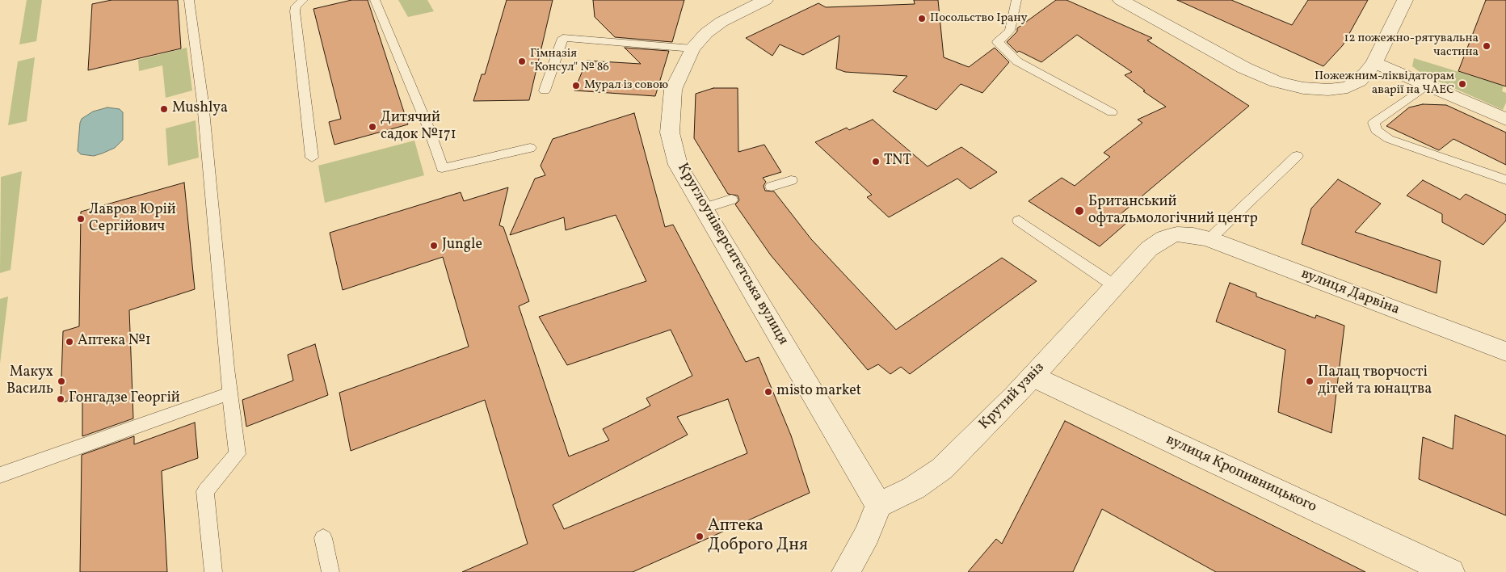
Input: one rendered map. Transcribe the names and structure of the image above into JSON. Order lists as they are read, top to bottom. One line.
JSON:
{"streets":{"street":["Круглоуніверситетська вулиця","вулиця Дарвіна","Крутий узвіз","вулиця Кропивницького"]},"crossings":[["Круглоуніверситетська вулиця","Крутий узвіз"],["вулиця Дарвіна","Крутий узвіз"],["Крутий узвіз","вулиця Кропивницького"]],"places":["Посольство Ірану","12 пожежно-рятувальна частина","Гімназія \"Консул\" № 86","Пожежним-ліквідаторам аварії на ЧАЕС","Мурал із совою","Mushlya","Дитячий садок №171","TNT","Британський офтальмологічний центр","Лавров Юрій Сергійович","Jungle","Аптека №1","Макух Василь","Палац творчості дітей та юнацтва","misto market","Гонгадзе Георгій","Аптека Доброго Дня"]}
